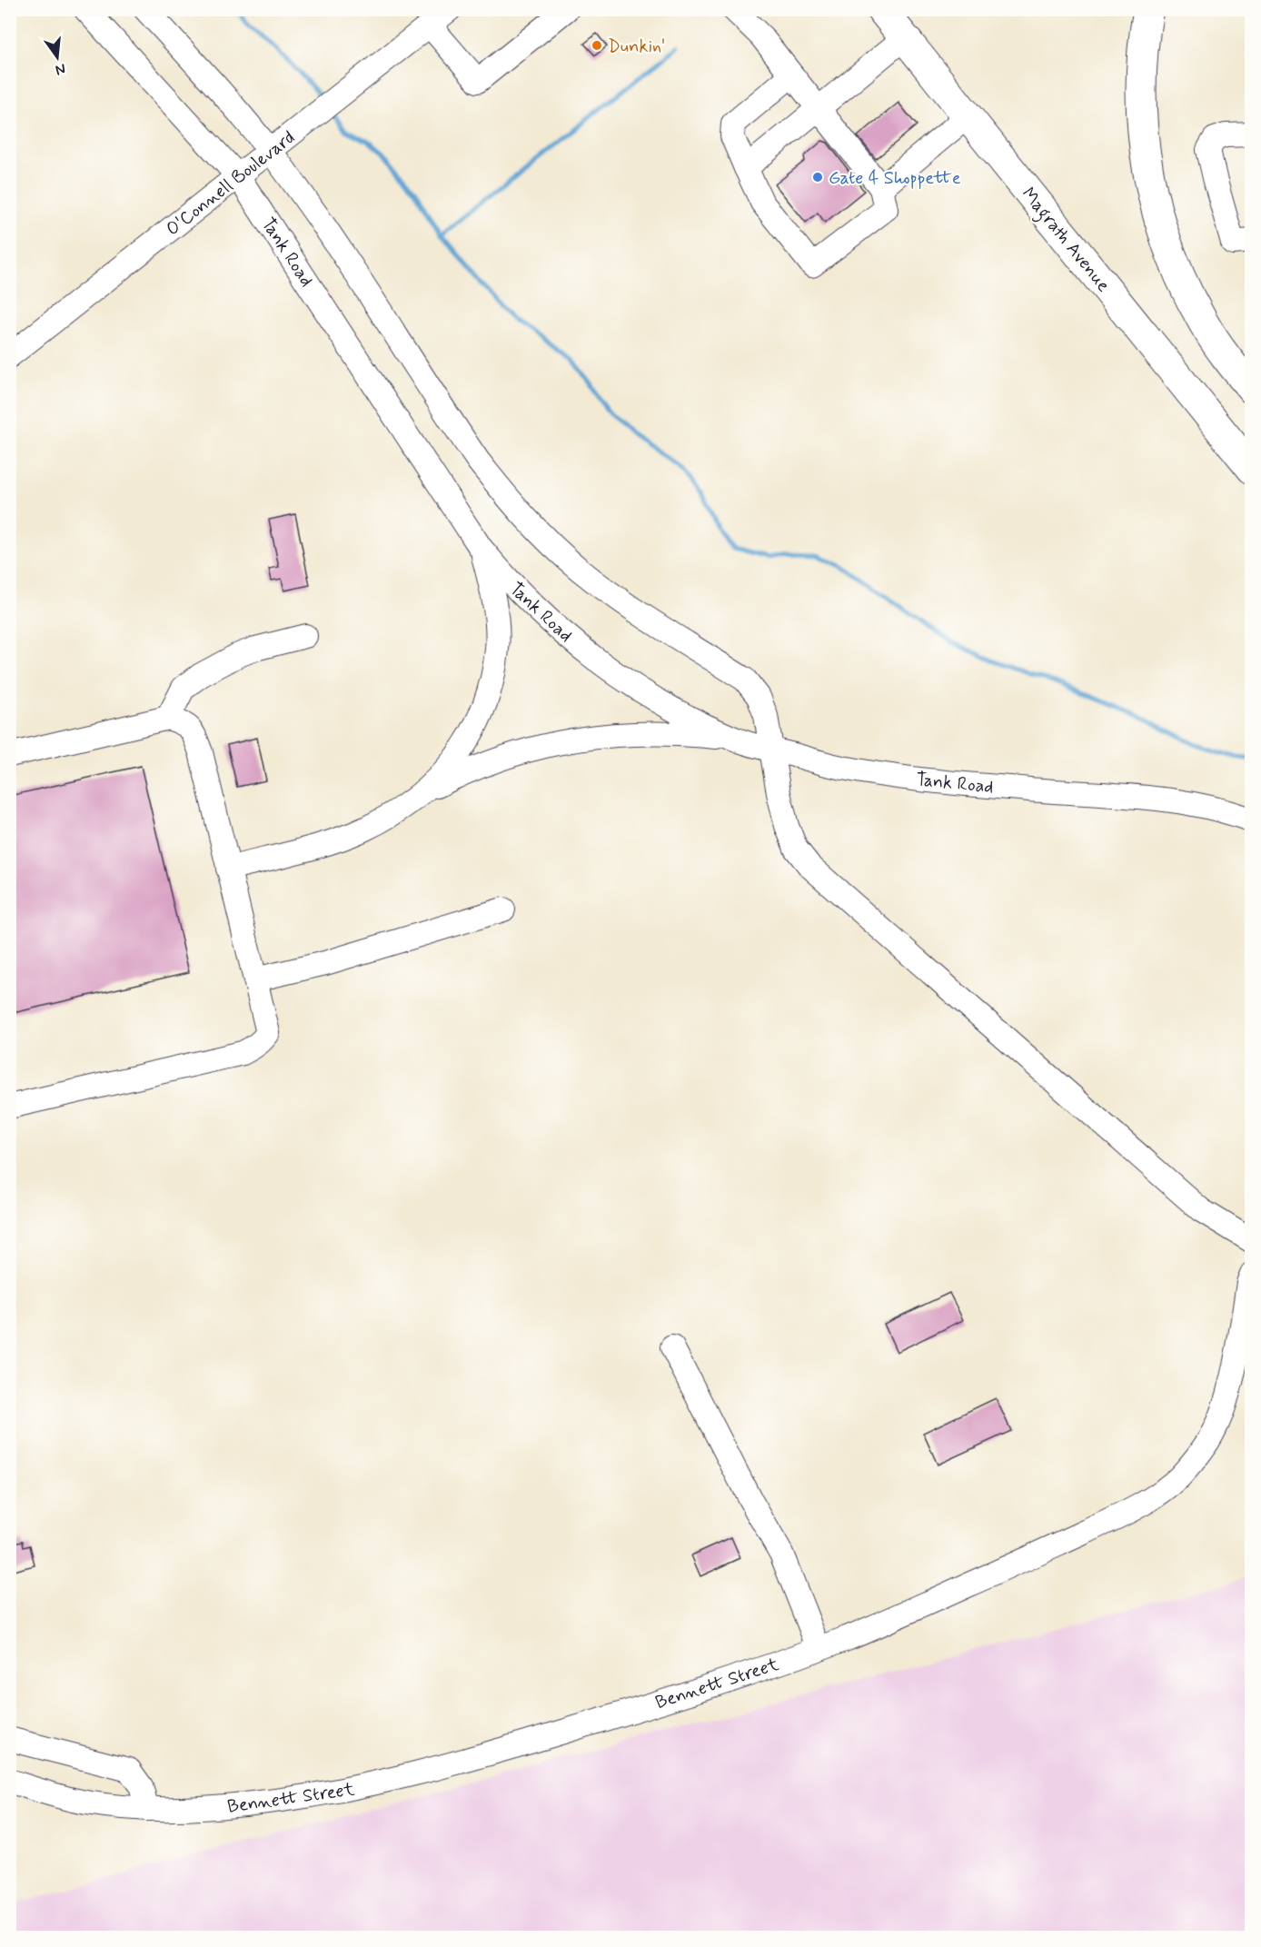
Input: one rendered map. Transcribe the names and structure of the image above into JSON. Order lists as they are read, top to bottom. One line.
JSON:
{"streets":{"main road":["Magrath Avenue"],"street":["O'Connell Boulevard","Tank Road","Bennett Street"]},"crossings":[["O'Connell Boulevard","Tank Road"]],"places":["Dunkin'","Gate 4 Shoppette"],"north":"bottom"}
